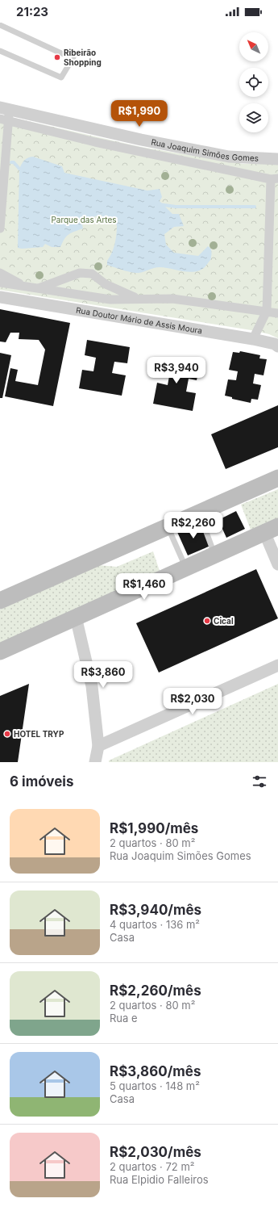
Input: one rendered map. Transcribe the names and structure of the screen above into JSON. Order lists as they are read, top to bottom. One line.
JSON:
{"streets":{"street":["Rua Joaquim Simões Gomes","Rua Doutor Mário de Assis Moura"]},"parks":["Parque das Artes"],"places":["Ribeirão Shopping","Cical","HOTEL TRYP"],"north":"top left","page":{"status":"21:23","price":["R$1,990","R$3,940","R$2,260","R$1,460","R$3,860","R$2,030"],"heading":"6 imóveis","list":[{"name":"R$1,990/mês","note":"2 quartos · 80 m² · Rua Joaquim Simões Gomes"},{"name":"R$3,940/mês","note":"4 quartos · 136 m² · Casa"},{"name":"R$2,260/mês","note":"2 quartos · 80 m² · Rua e"},{"name":"R$3,860/mês","note":"5 quartos · 148 m² · Casa"},{"name":"R$2,030/mês","note":"2 quartos · 72 m² · Rua Elpidio Falleiros"}]}}
